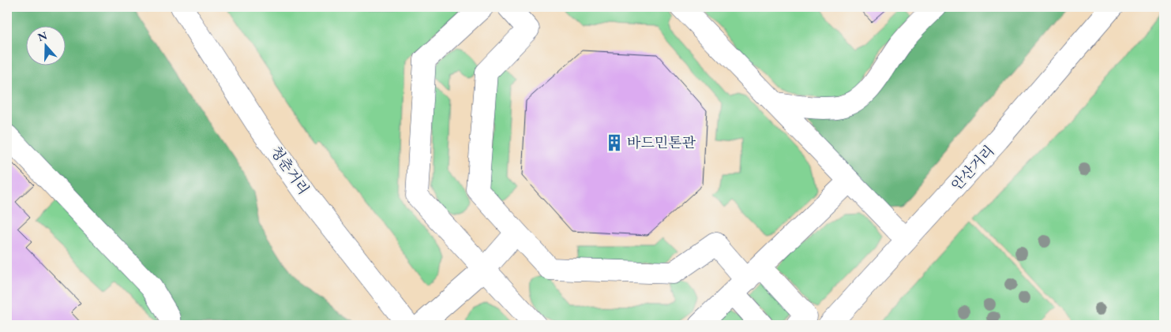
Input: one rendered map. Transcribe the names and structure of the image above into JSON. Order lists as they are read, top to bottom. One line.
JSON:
{"streets":{"main road":["안산거리","청춘거리"]},"places":{"building":["바드민톤관"]},"north":"top"}
